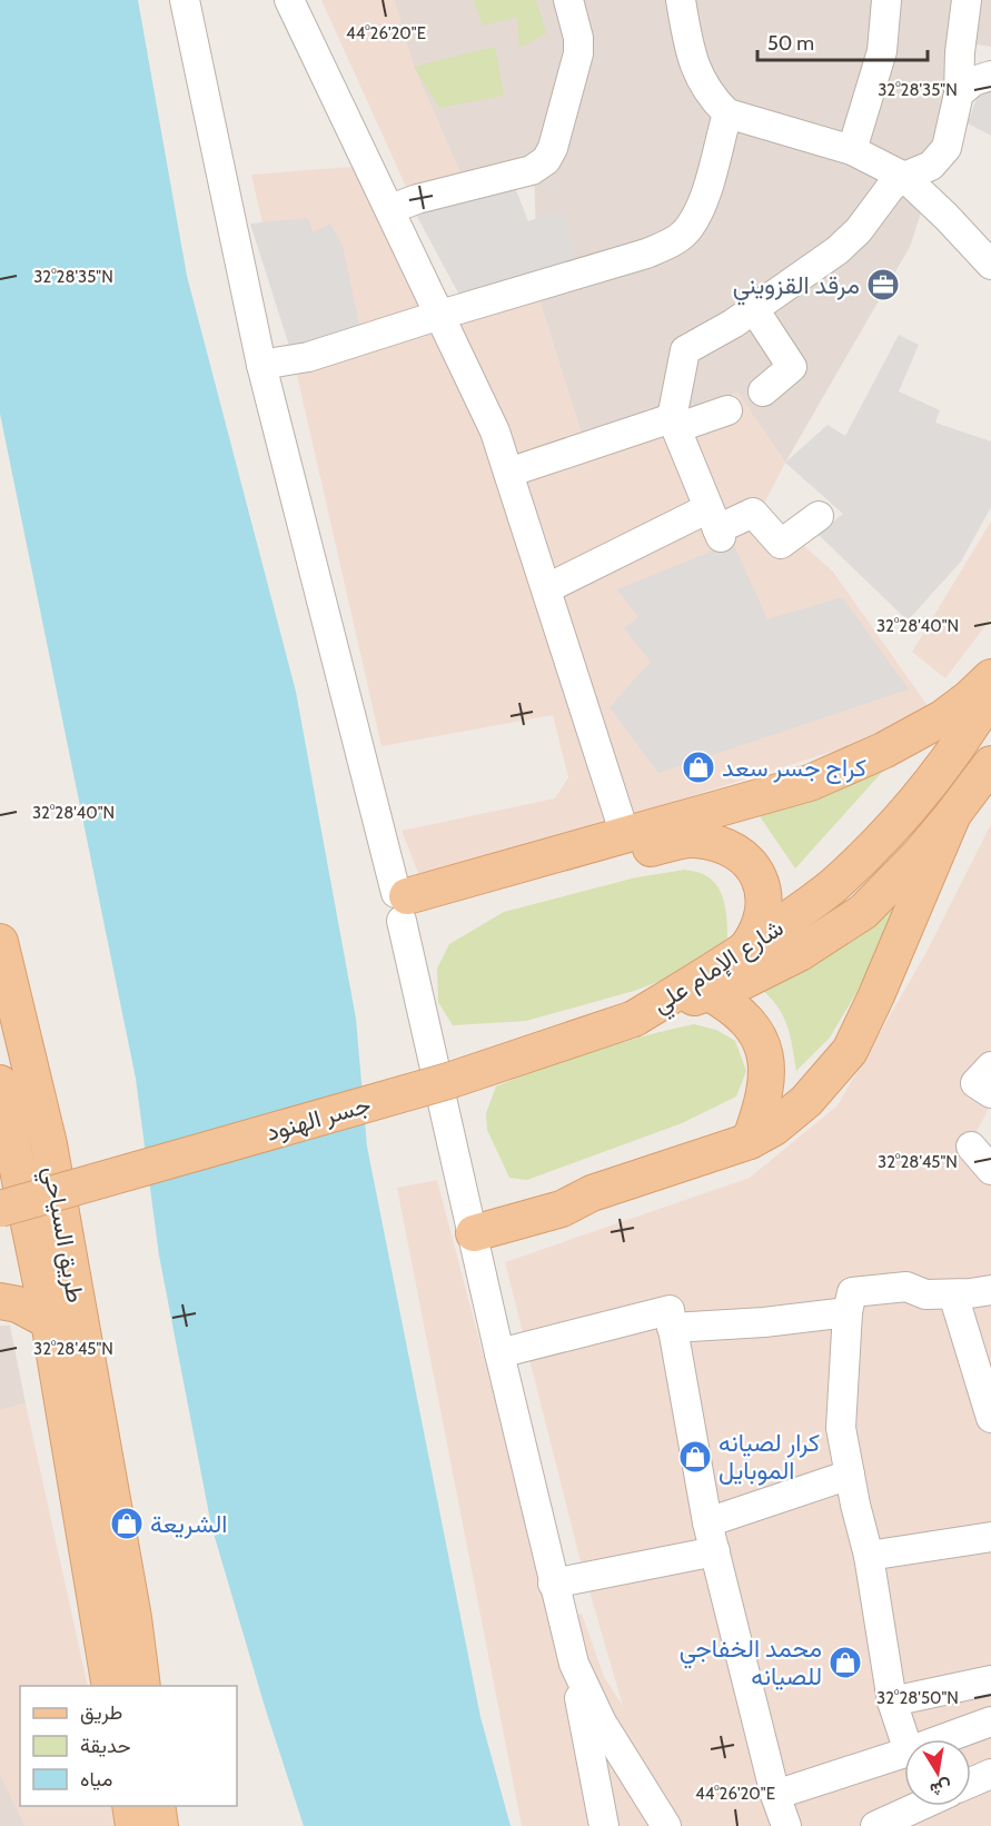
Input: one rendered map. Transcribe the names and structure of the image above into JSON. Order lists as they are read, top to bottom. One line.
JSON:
{"streets":{"main road":["شارع الإمام علي","جسر الهنود","طريق السياحي"]},"crossings":[["شارع الإمام علي","جسر الهنود"]],"places":{"office":["مرقد القزويني"],"shop":["كراج جسر سعد","كرار لصيانه الموبايل","الشريعة","محمد الخفاجي للصيانه"]},"legend":["طريق","حديقة","مياه"],"scale_bar":"50 m","north":"bottom","coordinates":["44°26'20\"E","32°28'35\"N","32°28'40\"N","32°28'45\"N","32°28'50\"N"]}
